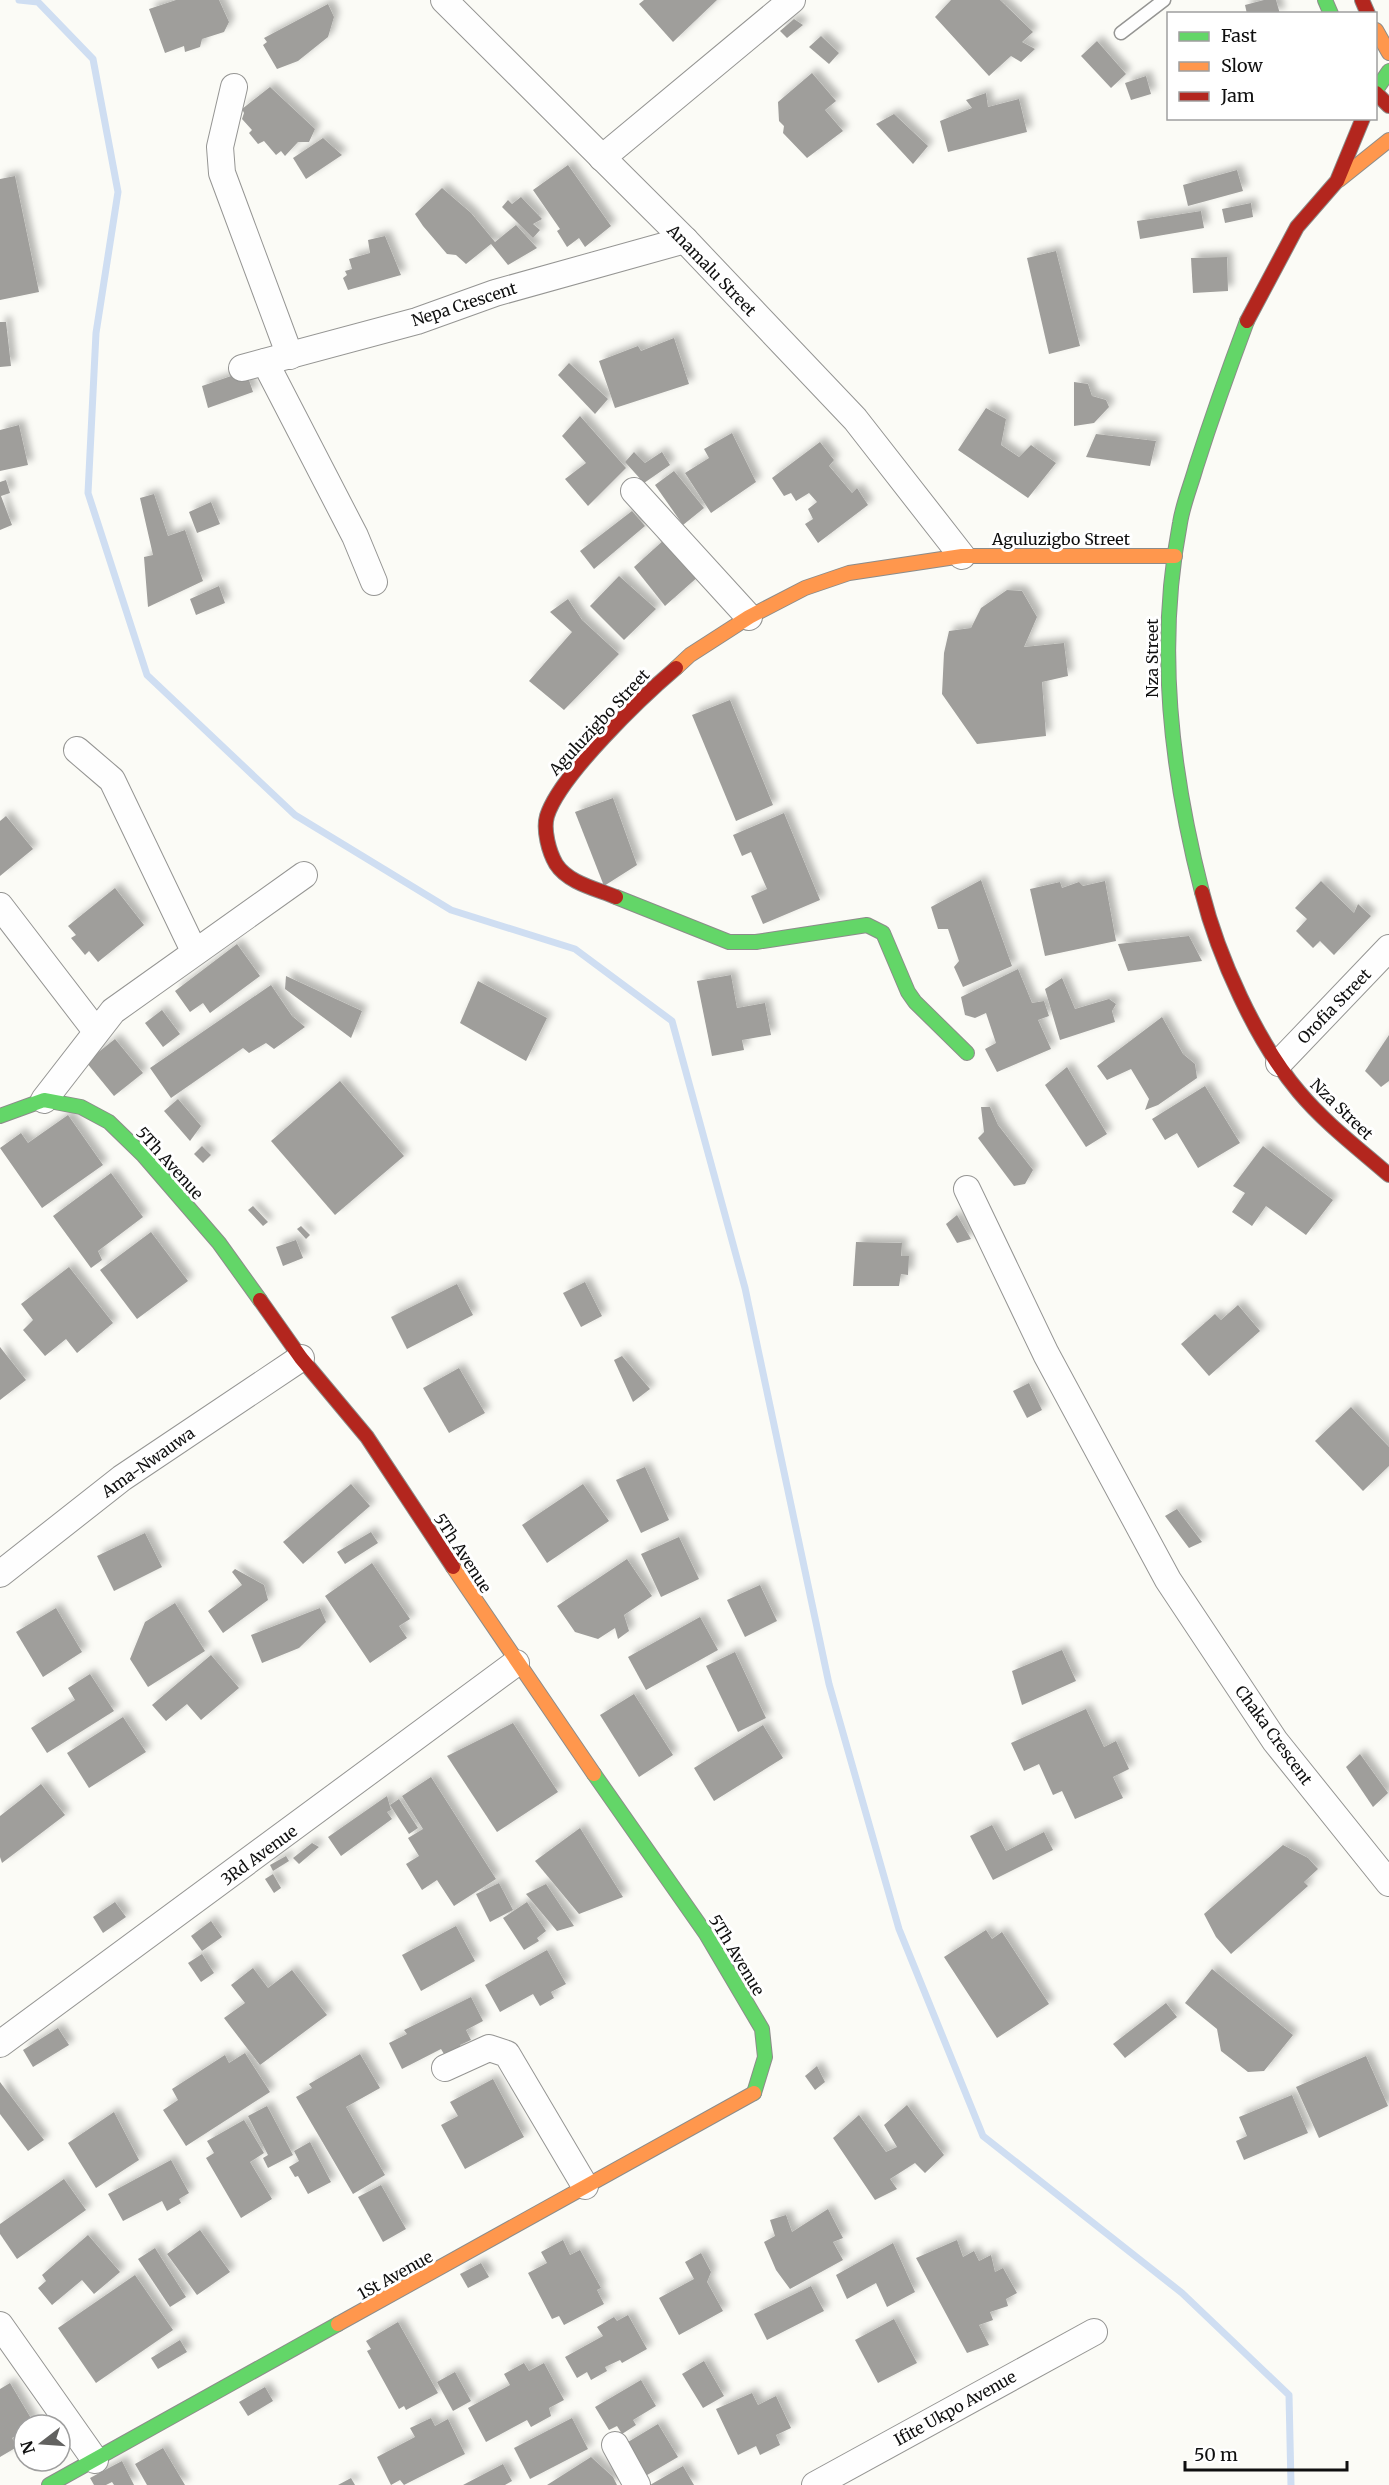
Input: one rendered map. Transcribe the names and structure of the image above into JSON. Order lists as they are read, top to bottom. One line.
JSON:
{"streets":{"street":["Anamalu Street","Nepa Crescent","Aguluzigbo Street","Nza Street","Orofia Street","5Th Avenue","Ama-Nwauwa","Chaka Crescent","3Rd Avenue","1St Avenue","Ifite Ukpo Avenue"]},"crossings":[["Anamalu Street","Nepa Crescent"],["Anamalu Street","Aguluzigbo Street"],["Aguluzigbo Street","Nza Street"],["Nza Street","Orofia Street"],["5Th Avenue","Ama-Nwauwa"],["5Th Avenue","3Rd Avenue"],["5Th Avenue","1St Avenue"]],"legend":["Fast","Slow","Jam"],"scale_bar":"50 m","north":"left"}
